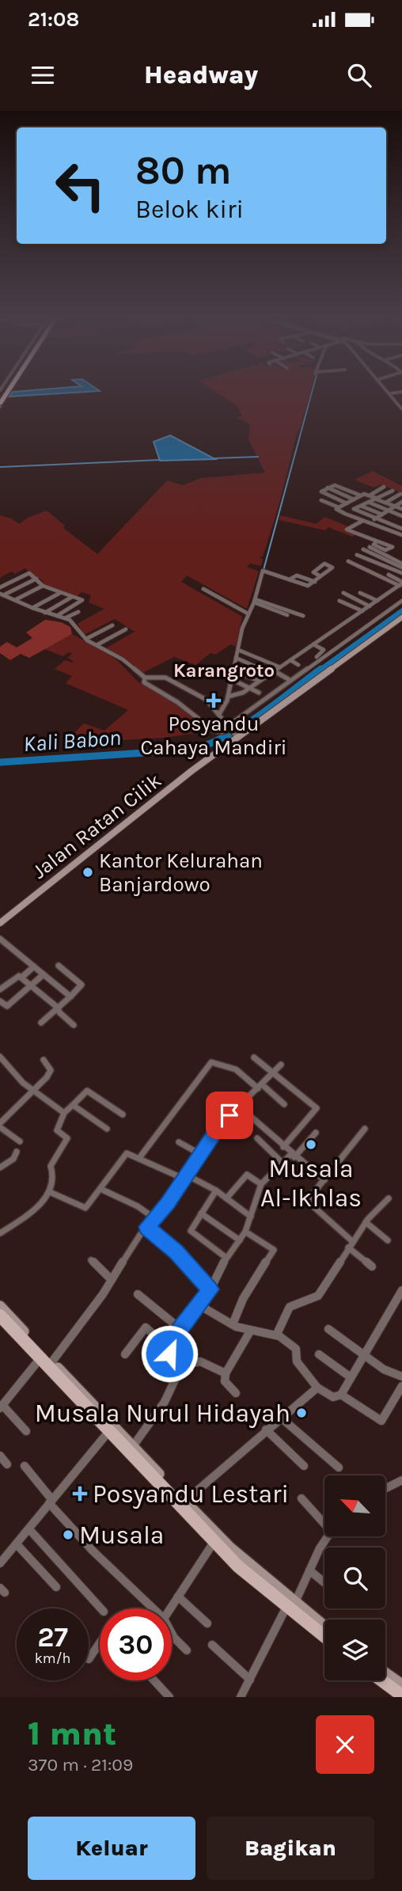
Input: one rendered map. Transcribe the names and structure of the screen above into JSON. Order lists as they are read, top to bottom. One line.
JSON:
{"streets":{"street":["Jalan Ratan Cilik"]},"districts":["Karangroto"],"water":["Kali Babon"],"places":{"health":["Posyandu Cahaya Mandiri","Posyandu Lestari"],"other":["Kantor Kelurahan Banjardowo","Musala Al-Ikhlas","Musala Nurul Hidayah","Musala"]},"north":"top left","page":{"status":"21:08","header":"Headway","turn":["80 m","Belok kiri"],"speed":"27 km/h","limit":"30","heading":["1 mnt","370 m · 21:09"],"buttons":["Keluar","Bagikan"]}}
